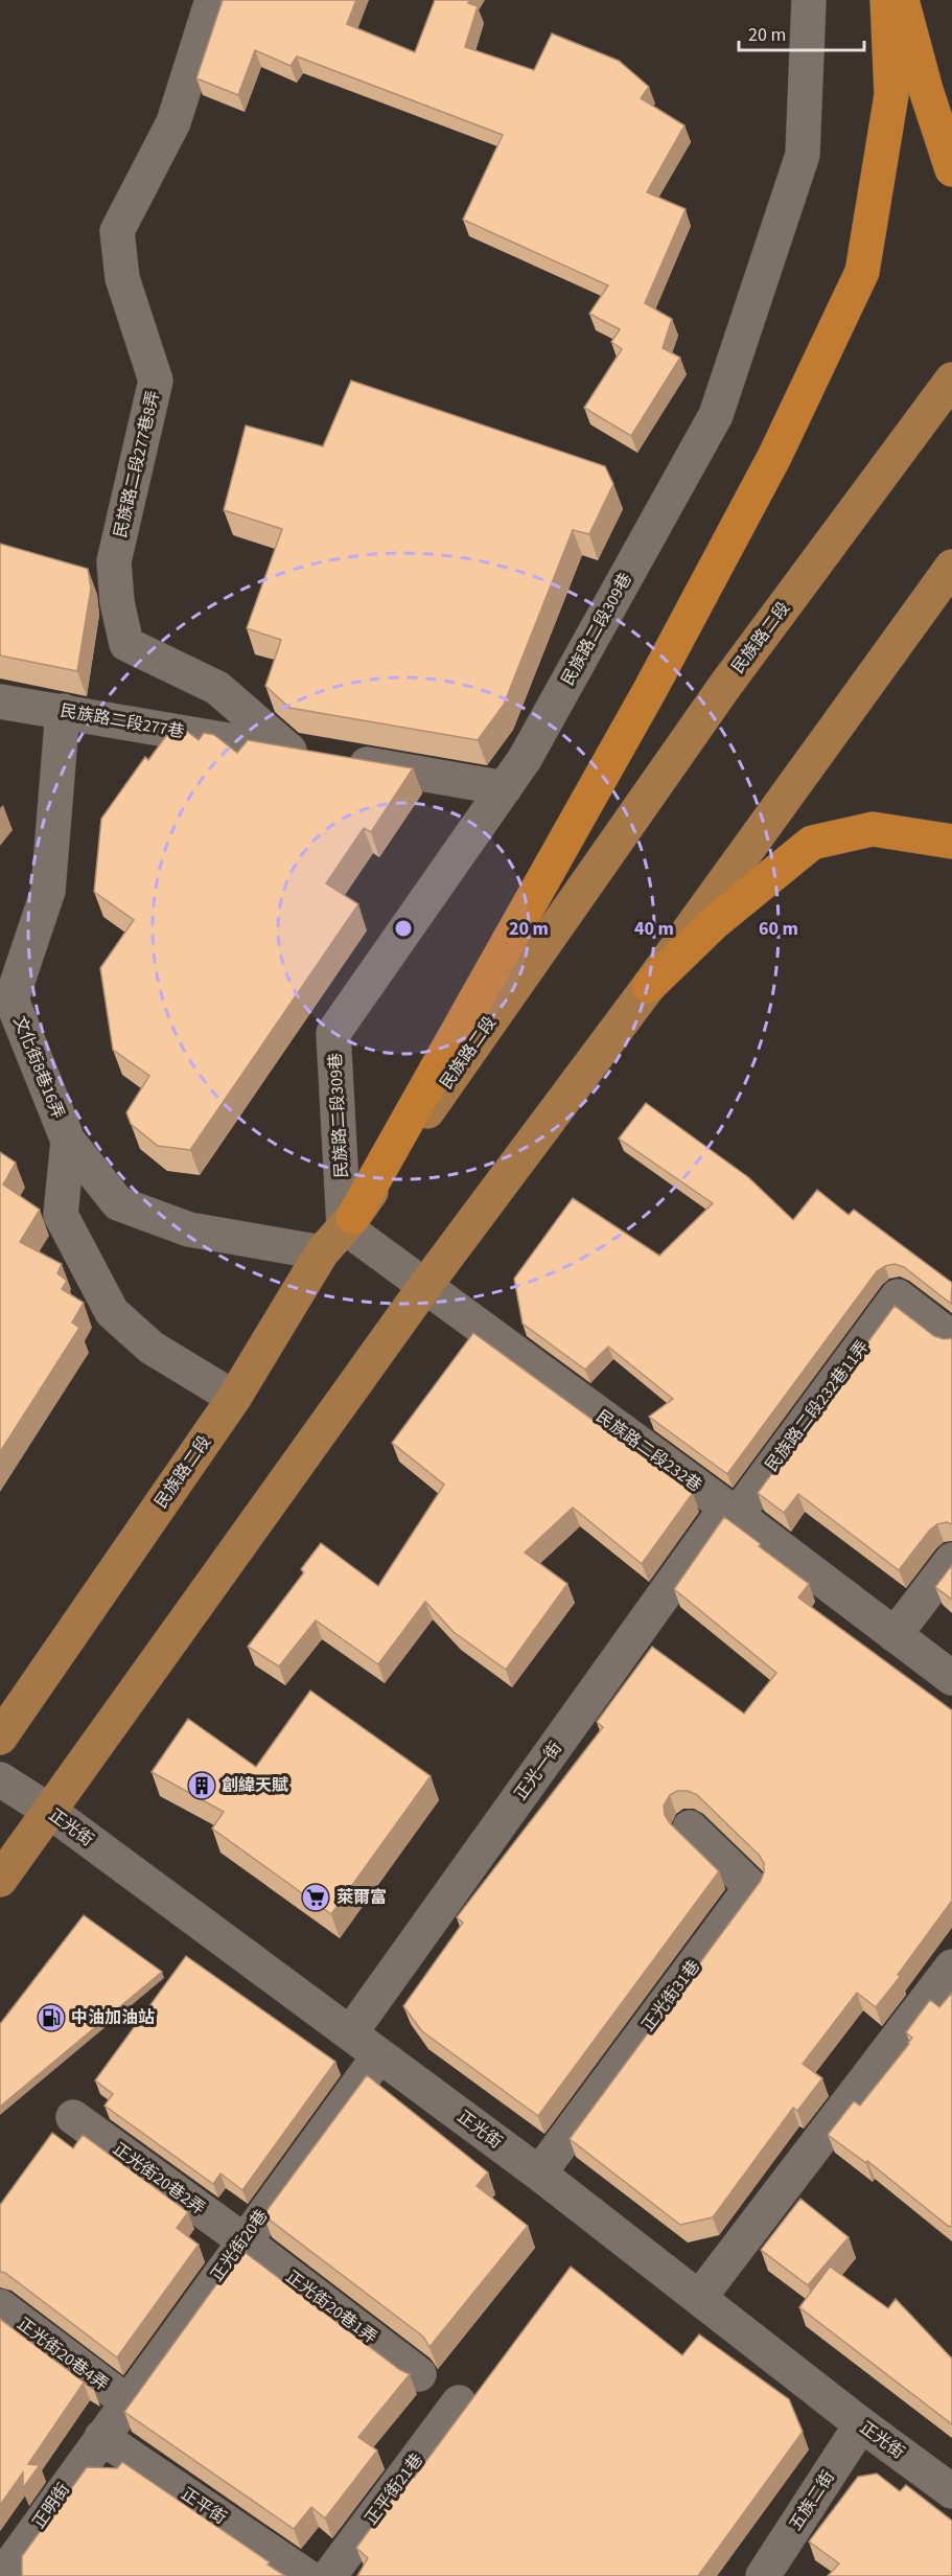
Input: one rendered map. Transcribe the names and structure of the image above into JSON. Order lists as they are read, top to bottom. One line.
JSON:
{"streets":{"main road":["民族路二段"],"street":["民族路二段277巷8弄","民族路二段309巷","民族路二段277巷","文化街8巷16弄","民族路二段232巷11弄","民族路二段232巷","正光一街","正光街","正光街31巷","正光街20巷2弄","正光街20巷","正光街20巷1弄","正光街20巷4弄","正平街21巷","五族二街","正明街","正平街"]},"crossings":[["民族路二段277巷8弄","民族路二段277巷"],["民族路二段309巷","民族路二段"],["民族路二段309巷","民族路二段277巷"],["民族路二段309巷","民族路二段232巷"],["民族路二段","文化街8巷16弄"],["民族路二段","民族路二段232巷"],["民族路二段277巷","文化街8巷16弄"],["民族路二段232巷11弄","民族路二段232巷"],["民族路二段232巷11弄","正光一街"],["民族路二段232巷","正光一街"],["正光一街","正光街"],["正光街","正光街31巷"],["正光街","正光街20巷"],["正光街","五族二街"],["正光街20巷2弄","正光街20巷"],["正光街20巷2弄","正光街20巷1弄"],["正光街20巷","正光街20巷1弄"],["正光街20巷","正光街20巷4弄"],["正光街20巷","正明街"],["正光街20巷","正平街"],["正明街","正平街"]],"places":{"building":["創緯天賦"],"supermarket":["萊爾富"],"fuel station":["中油加油站"]},"scale_bar":"20 m","rings":["20 m","40 m","60 m"]}
